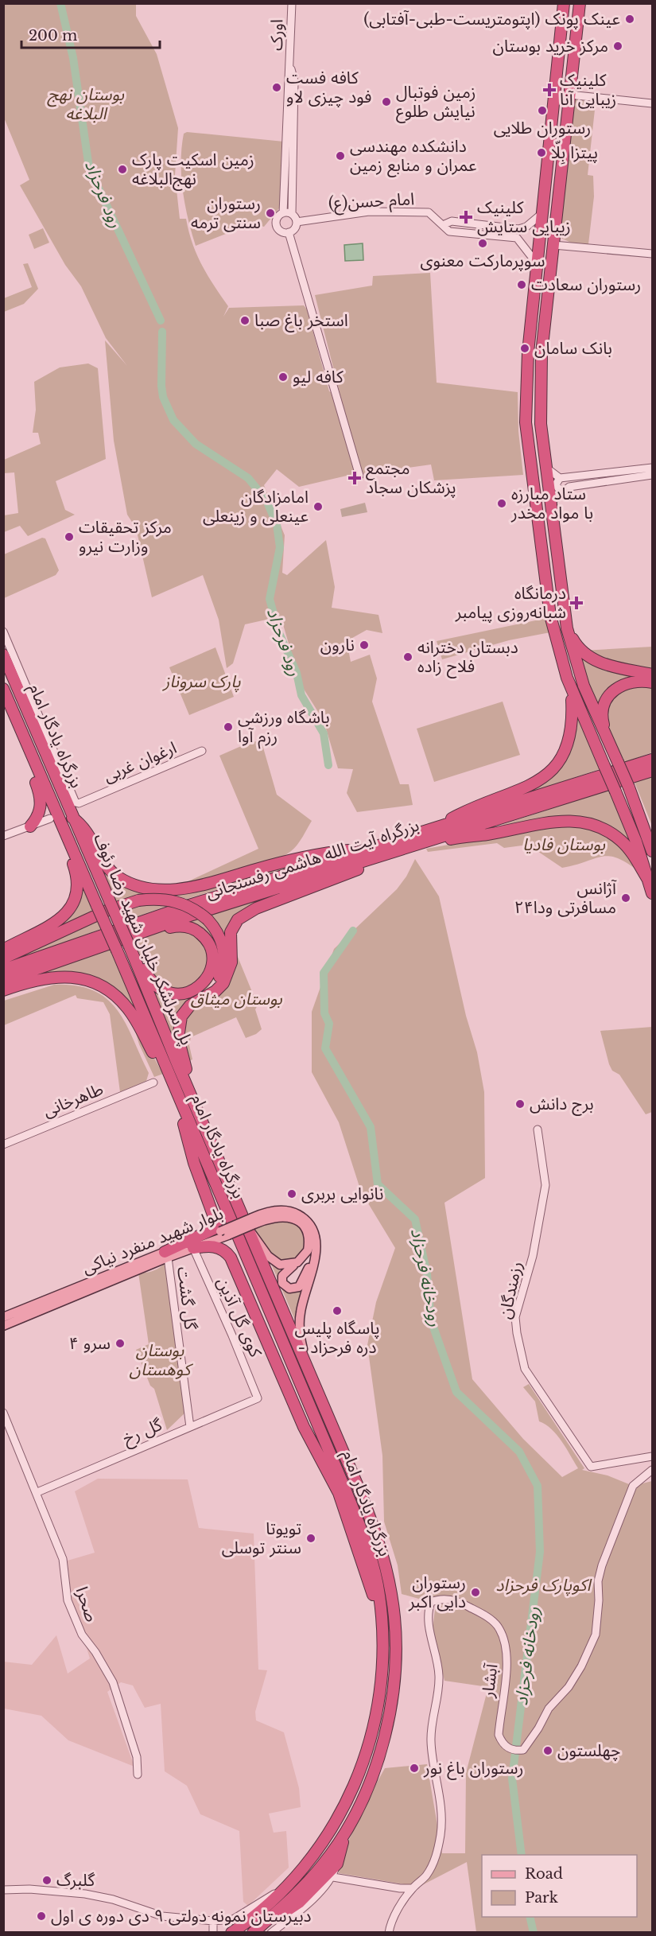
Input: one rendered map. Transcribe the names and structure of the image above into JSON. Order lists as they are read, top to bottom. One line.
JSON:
{"streets":{"highway":["بزرگراه یادگار امام","بزرگراه آیت الله هاشمی رفسنجانی","پل سرلشکر خلبان شهید رضا رئوف"],"main road":["بلوار شهید منفرد نیاکی"],"street":["اورک","امام حسن(ع)","ارغوان غربی","طاهرخانی","رزمندگان","گل گشت","کوی گل آذین","گل رخ","صحرا","آبشار"]},"crossings":[["بزرگراه یادگار امام","پل سرلشکر خلبان شهید رضا رئوف"],["بزرگراه یادگار امام","بلوار شهید منفرد نیاکی"],["بلوار شهید منفرد نیاکی","گل گشت"],["بلوار شهید منفرد نیاکی","کوی گل آذین"],["گل گشت","گل رخ"],["کوی گل آذین","گل رخ"],["گل رخ","صحرا"]],"water":["رود فرحزاد","رودخانه فرحزاد"],"parks":["بوستان نهج البلاغه","پارک سروناز","بوستان فادیا","بوستان میثاق","بوستان کوهستان","اکوپارک فرحزاد"],"places":{"other":["عینک پونک (اپتومتریست-طبی-آفتابی)","مرکز خرید بوستان","کافه‌ فست‌ فود چیزی لاو","زمین فوتبال نیایش طلوع","رستوران طلایی","پيتزا بِلّا","دانشکده مهندسی عمران و منابع زمین","زمین اسکیت پارک نهج‌البلاغه","رستوران سنتی ترمه","سوپرمارکت معنوی","رستوران سعادت","استخر باغ صبا","بانک سامان","کافه لیو","ستاد مبارزه با مواد مخدر","امامزادگان عینعلی و زینعلی","مرکز تحقیقات وزارت نیرو","نارون","دبستان دخترانه فلاح زاده","باشگاه ورزشی رزم آوا","آژانس مسافرتی ودا۲۴","برج دانش","نانوایی بربری","پاسگاه پلیس - دره فرحزاد","سرو ۴","تویوتا سنتر توسلی","رستوران دایی اکبر","چهلستون","رستوران باغ نور","گلبرگ","دبیرستان نمونه دولتی ۹ دی دوره ی اول"],"health":["کلینیک زیبایی آنا","کلینیک زیبایی ستایش","مجتمع پزشکان سجاد","درمانگاه شبانه‌روزی پیامبر"]},"legend":["Road","Park"],"scale_bar":"200 m"}
